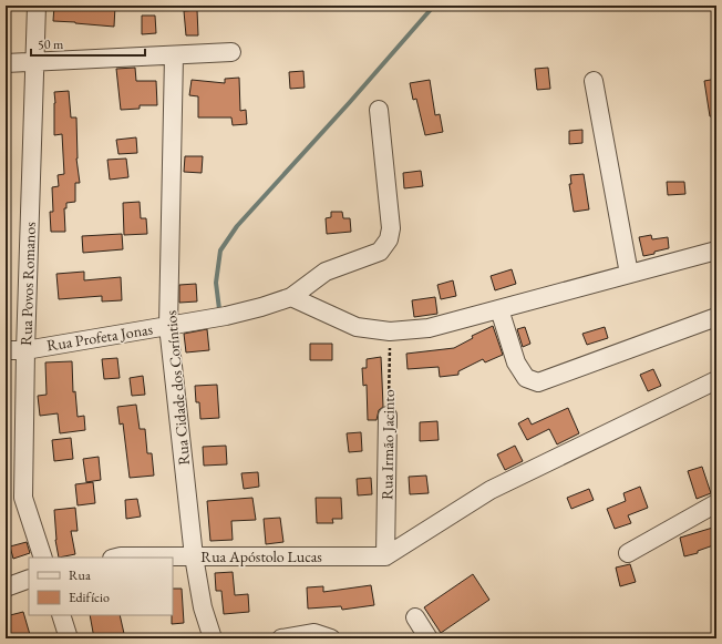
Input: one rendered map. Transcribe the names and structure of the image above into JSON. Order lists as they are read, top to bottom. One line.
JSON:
{"streets":{"street":["Rua Povos Romanos","Rua Profeta Jonas","Rua Cidade dos Coríntios","Rua Irmão Jacinto","Rua Apóstolo Lucas"]},"crossings":[["Rua Povos Romanos","Rua Profeta Jonas"],["Rua Profeta Jonas","Rua Cidade dos Coríntios"],["Rua Cidade dos Coríntios","Rua Apóstolo Lucas"],["Rua Irmão Jacinto","Rua Apóstolo Lucas"]],"legend":["Rua","Edifício"],"scale_bar":"50 m"}
